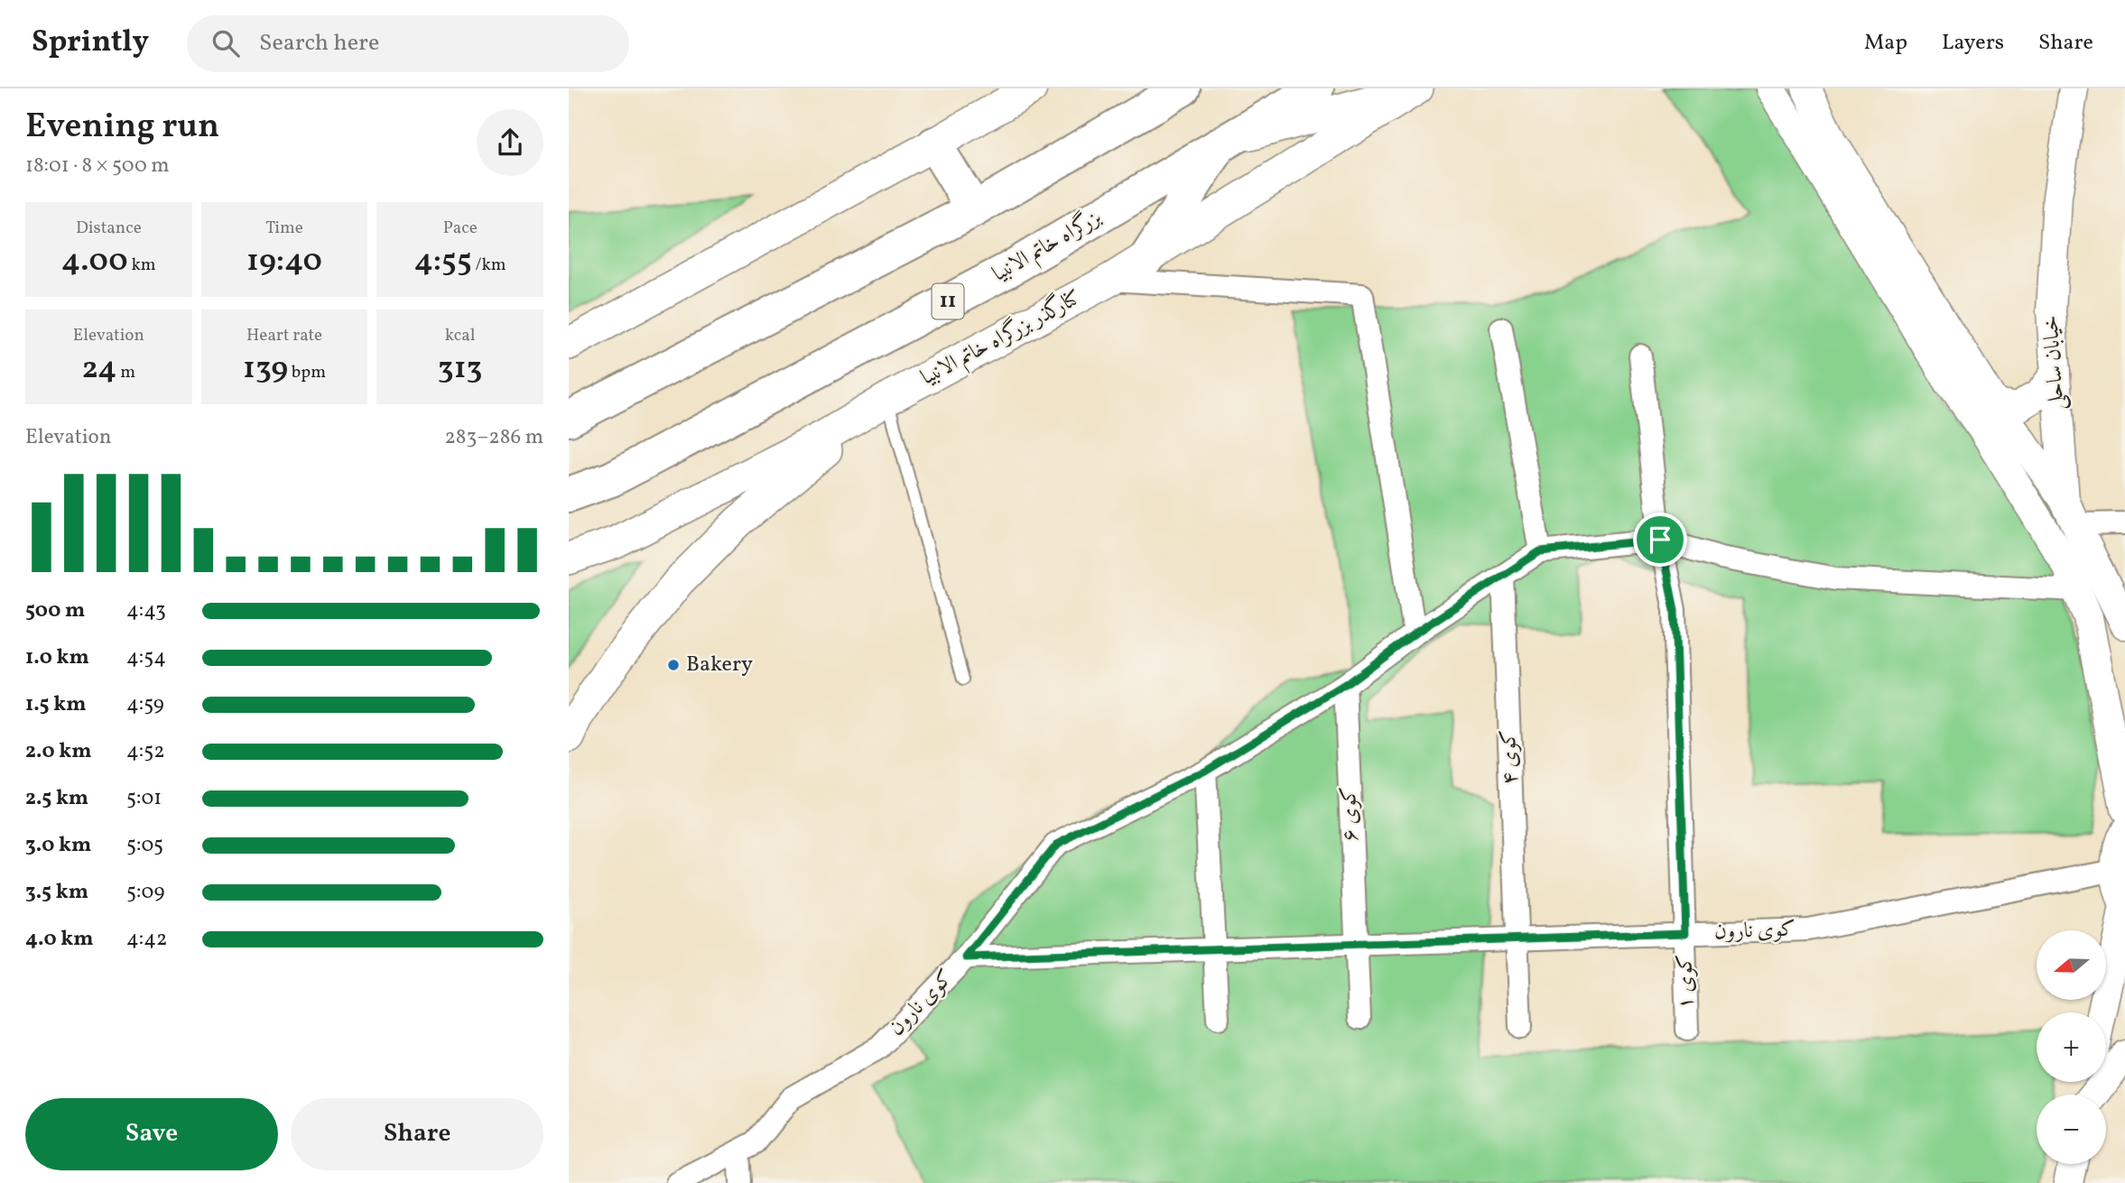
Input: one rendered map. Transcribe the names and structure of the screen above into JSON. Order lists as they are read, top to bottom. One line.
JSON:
{"streets":{"highway":["بزرگراه خاتم الانبیا","11"],"main road":["کنارگذر بزرگراه خاتم الانبیا"],"street":["خیابان ساحلی","کوی ۴","کوی ۶","کوی نارون","کوی ۱"]},"crossings":[["کوی ۴","کوی نارون"],["کوی ۶","کوی نارون"],["کوی نارون","کوی ۱"]],"places":["Bakery"],"north":"left","page":{"header":"Sprintly","search":"Search here","nav":["Map","Layers","Share"],"heading":["Evening run","18:01 · 8 × 500 m"],"stats":[["Distance","4.00 km"],["Time","19:40"],["Pace","4:55 /km"],["Elevation","24 m"],["Heart rate","139 bpm"],["kcal","313"]],"chart":["Elevation","283–286 m"],"list":[{"name":"500 m","note":"4:43"},{"name":"1.0 km","note":"4:54"},{"name":"1.5 km","note":"4:59"},{"name":"2.0 km","note":"4:52"},{"name":"2.5 km","note":"5:01"},{"name":"3.0 km","note":"5:05"},{"name":"3.5 km","note":"5:09"},{"name":"4.0 km","note":"4:42"}],"map_buttons":["+","−"],"buttons":["Save","Share"]}}
